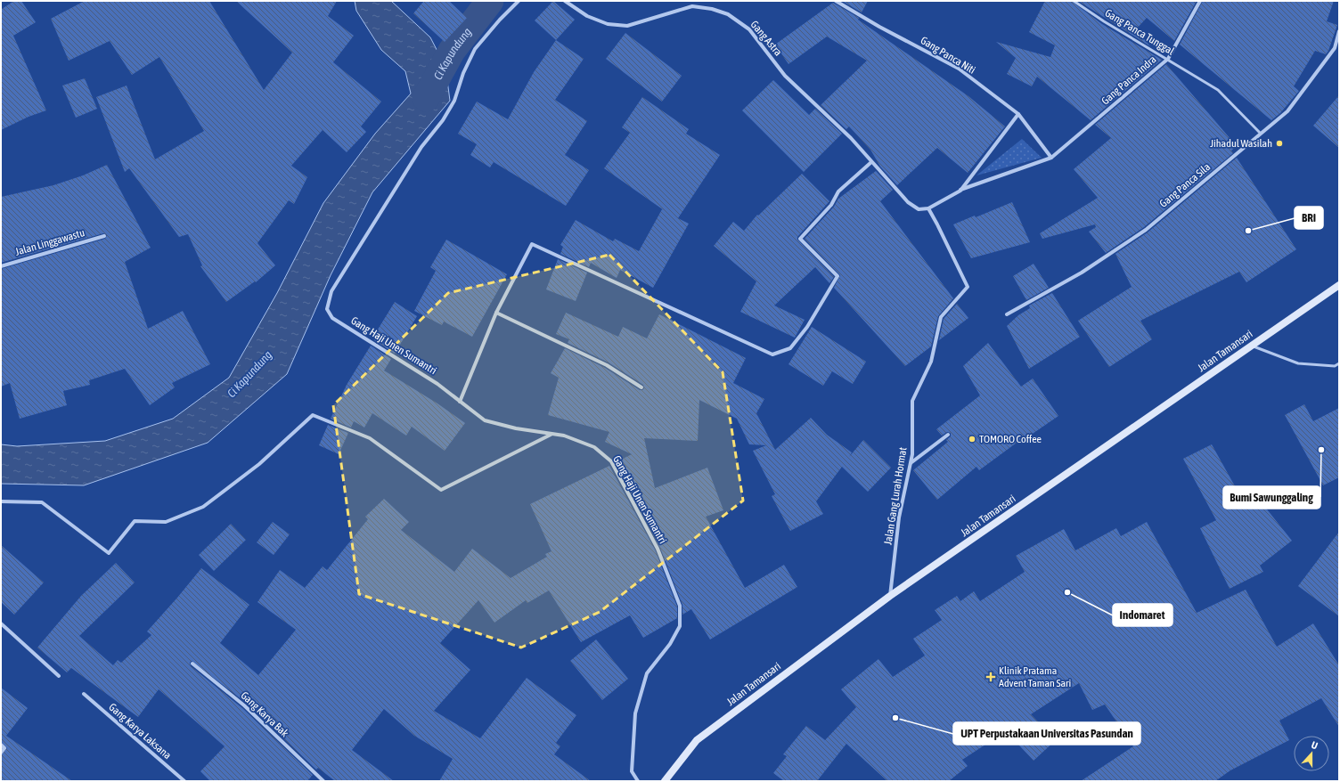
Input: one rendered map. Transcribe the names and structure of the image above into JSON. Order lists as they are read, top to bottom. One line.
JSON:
{"streets":{"main road":["Jalan Tamansari"],"street":["Gang Astra","Gang Panca Niti","Gang Panca Indra","Gang Panca Sila","Jalan Linggawastu","Gang Haji Unen Sumantri","Jalan Gang Lurah Hormat","Gang Karya Bak","Gang Karya Laksana"],"lane":["Gang Panca Tunggal"]},"crossings":[["Gang Panca Tunggal","Gang Panca Indra"],["Gang Panca Tunggal","Gang Panca Sila"],["Gang Astra","Jalan Gang Lurah Hormat"],["Gang Panca Niti","Gang Panca Indra"],["Jalan Tamansari","Jalan Gang Lurah Hormat"]],"water":["Ci Kapundung"],"places":{"other":["Jihadul Wasilah","BRI","TOMORO Coffee","Bumi Sawunggaling","Indomaret","UPT Perpustakaan Universitas Pasundan"],"health":["Klinik Pratama Advent Taman Sari"]},"north":"top"}
